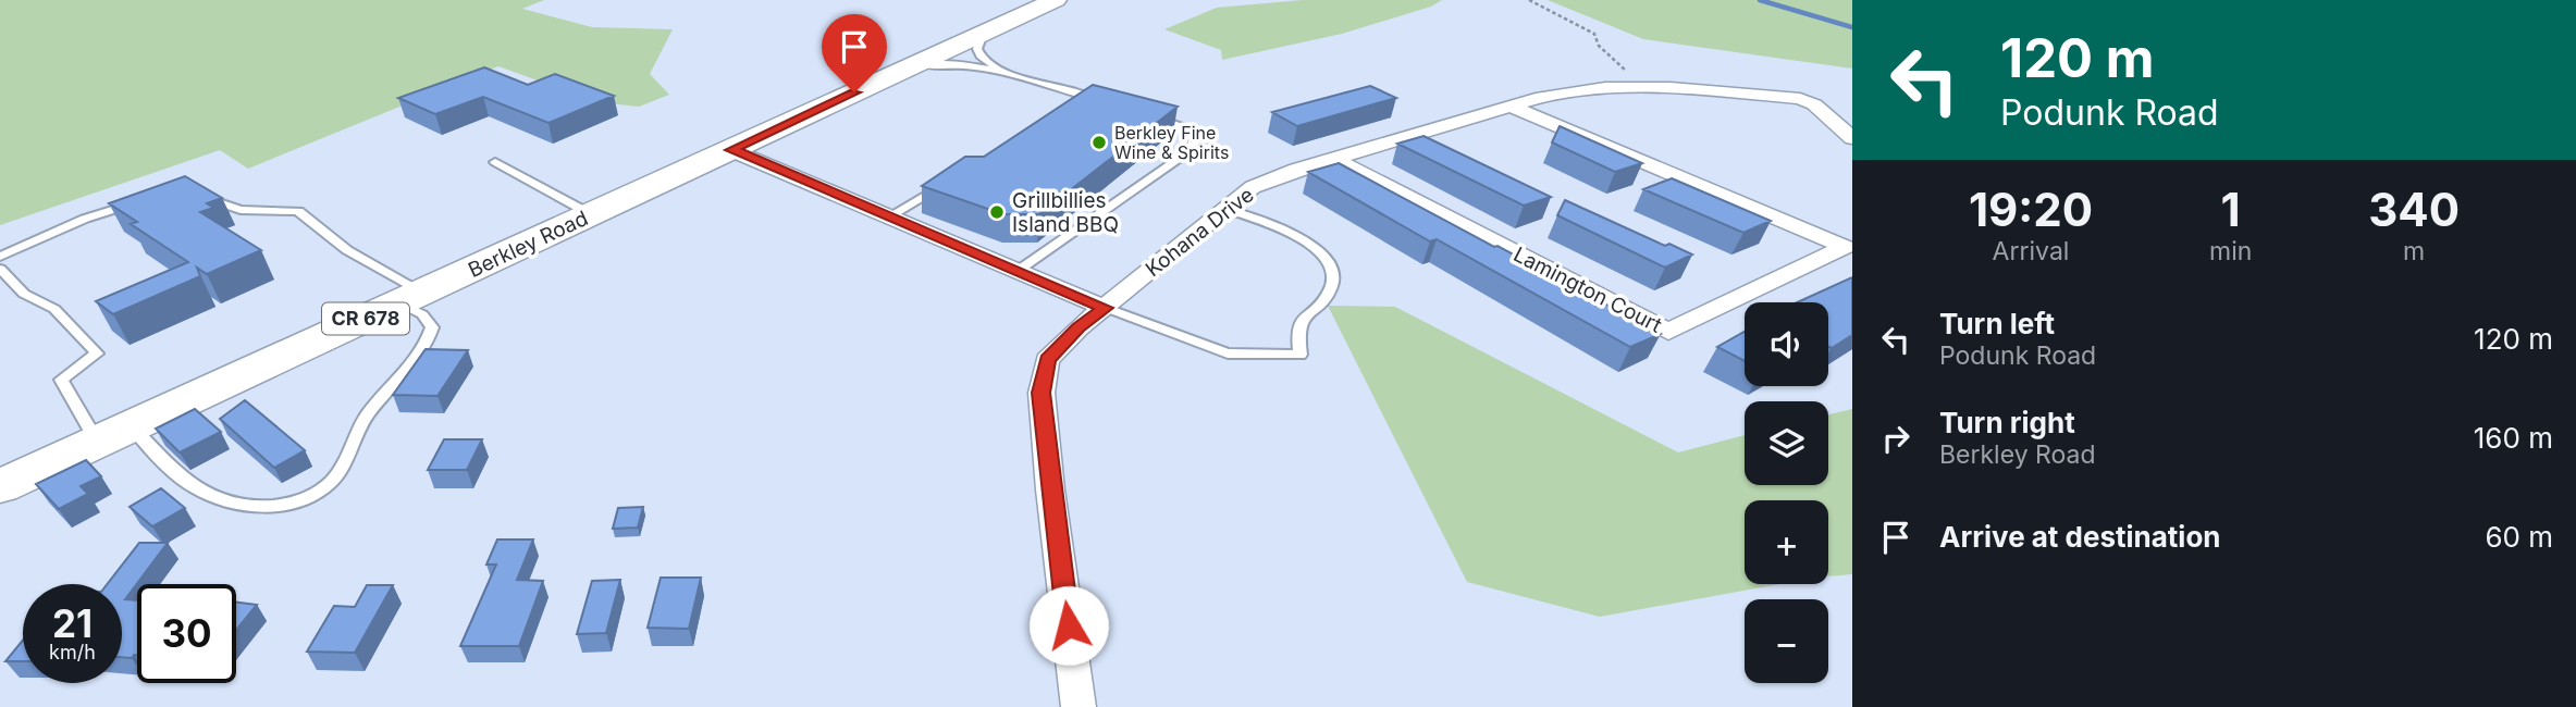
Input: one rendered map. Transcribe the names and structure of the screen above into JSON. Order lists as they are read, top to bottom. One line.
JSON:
{"streets":{"main road":["Berkley Road","CR 678"],"street":["Kohana Drive","Lamington Court"]},"crossings":[["Kohana Drive","Lamington Court"]],"places":["Berkley Fine Wine & Spirits","Grillbillies Island BBQ"],"page":{"turn":["120 m","Podunk Road"],"eta":["19:20","Arrival","1","min","340","m"],"list":[{"name":"Turn left","note":"Podunk Road","value":"120 m"},{"name":"Turn right","note":"Berkley Road","value":"160 m"},{"name":"Arrive at destination","value":"60 m"}],"map_buttons":["+","−"],"speed":"21 km/h","limit":"30"}}
